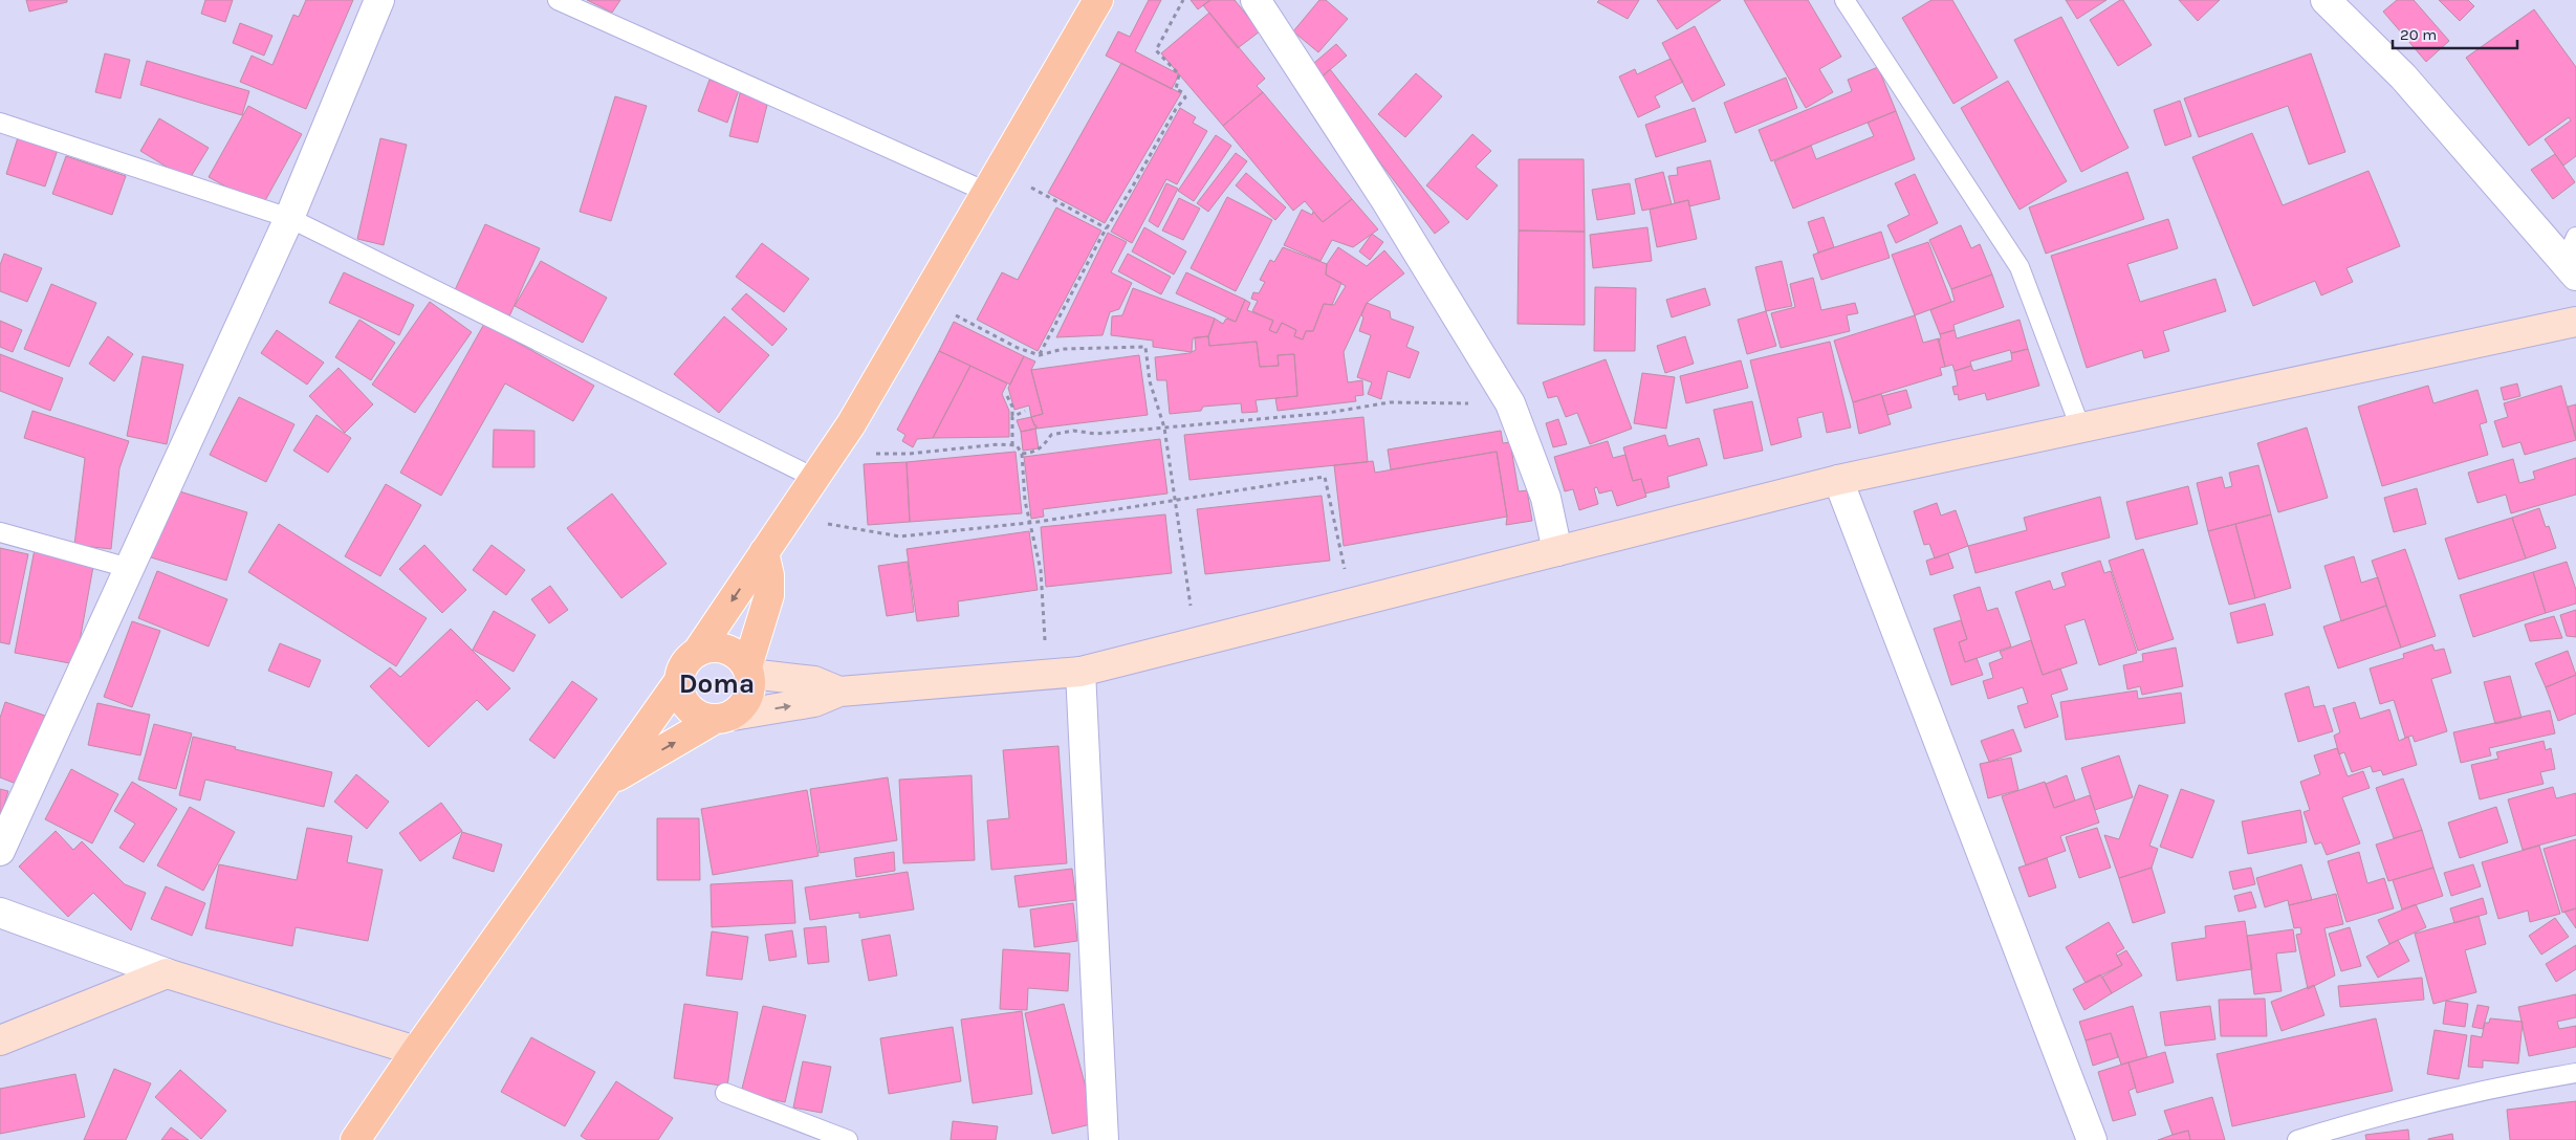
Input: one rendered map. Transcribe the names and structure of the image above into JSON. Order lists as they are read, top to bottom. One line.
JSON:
{"districts":["Doma"],"scale_bar":"20 m"}
